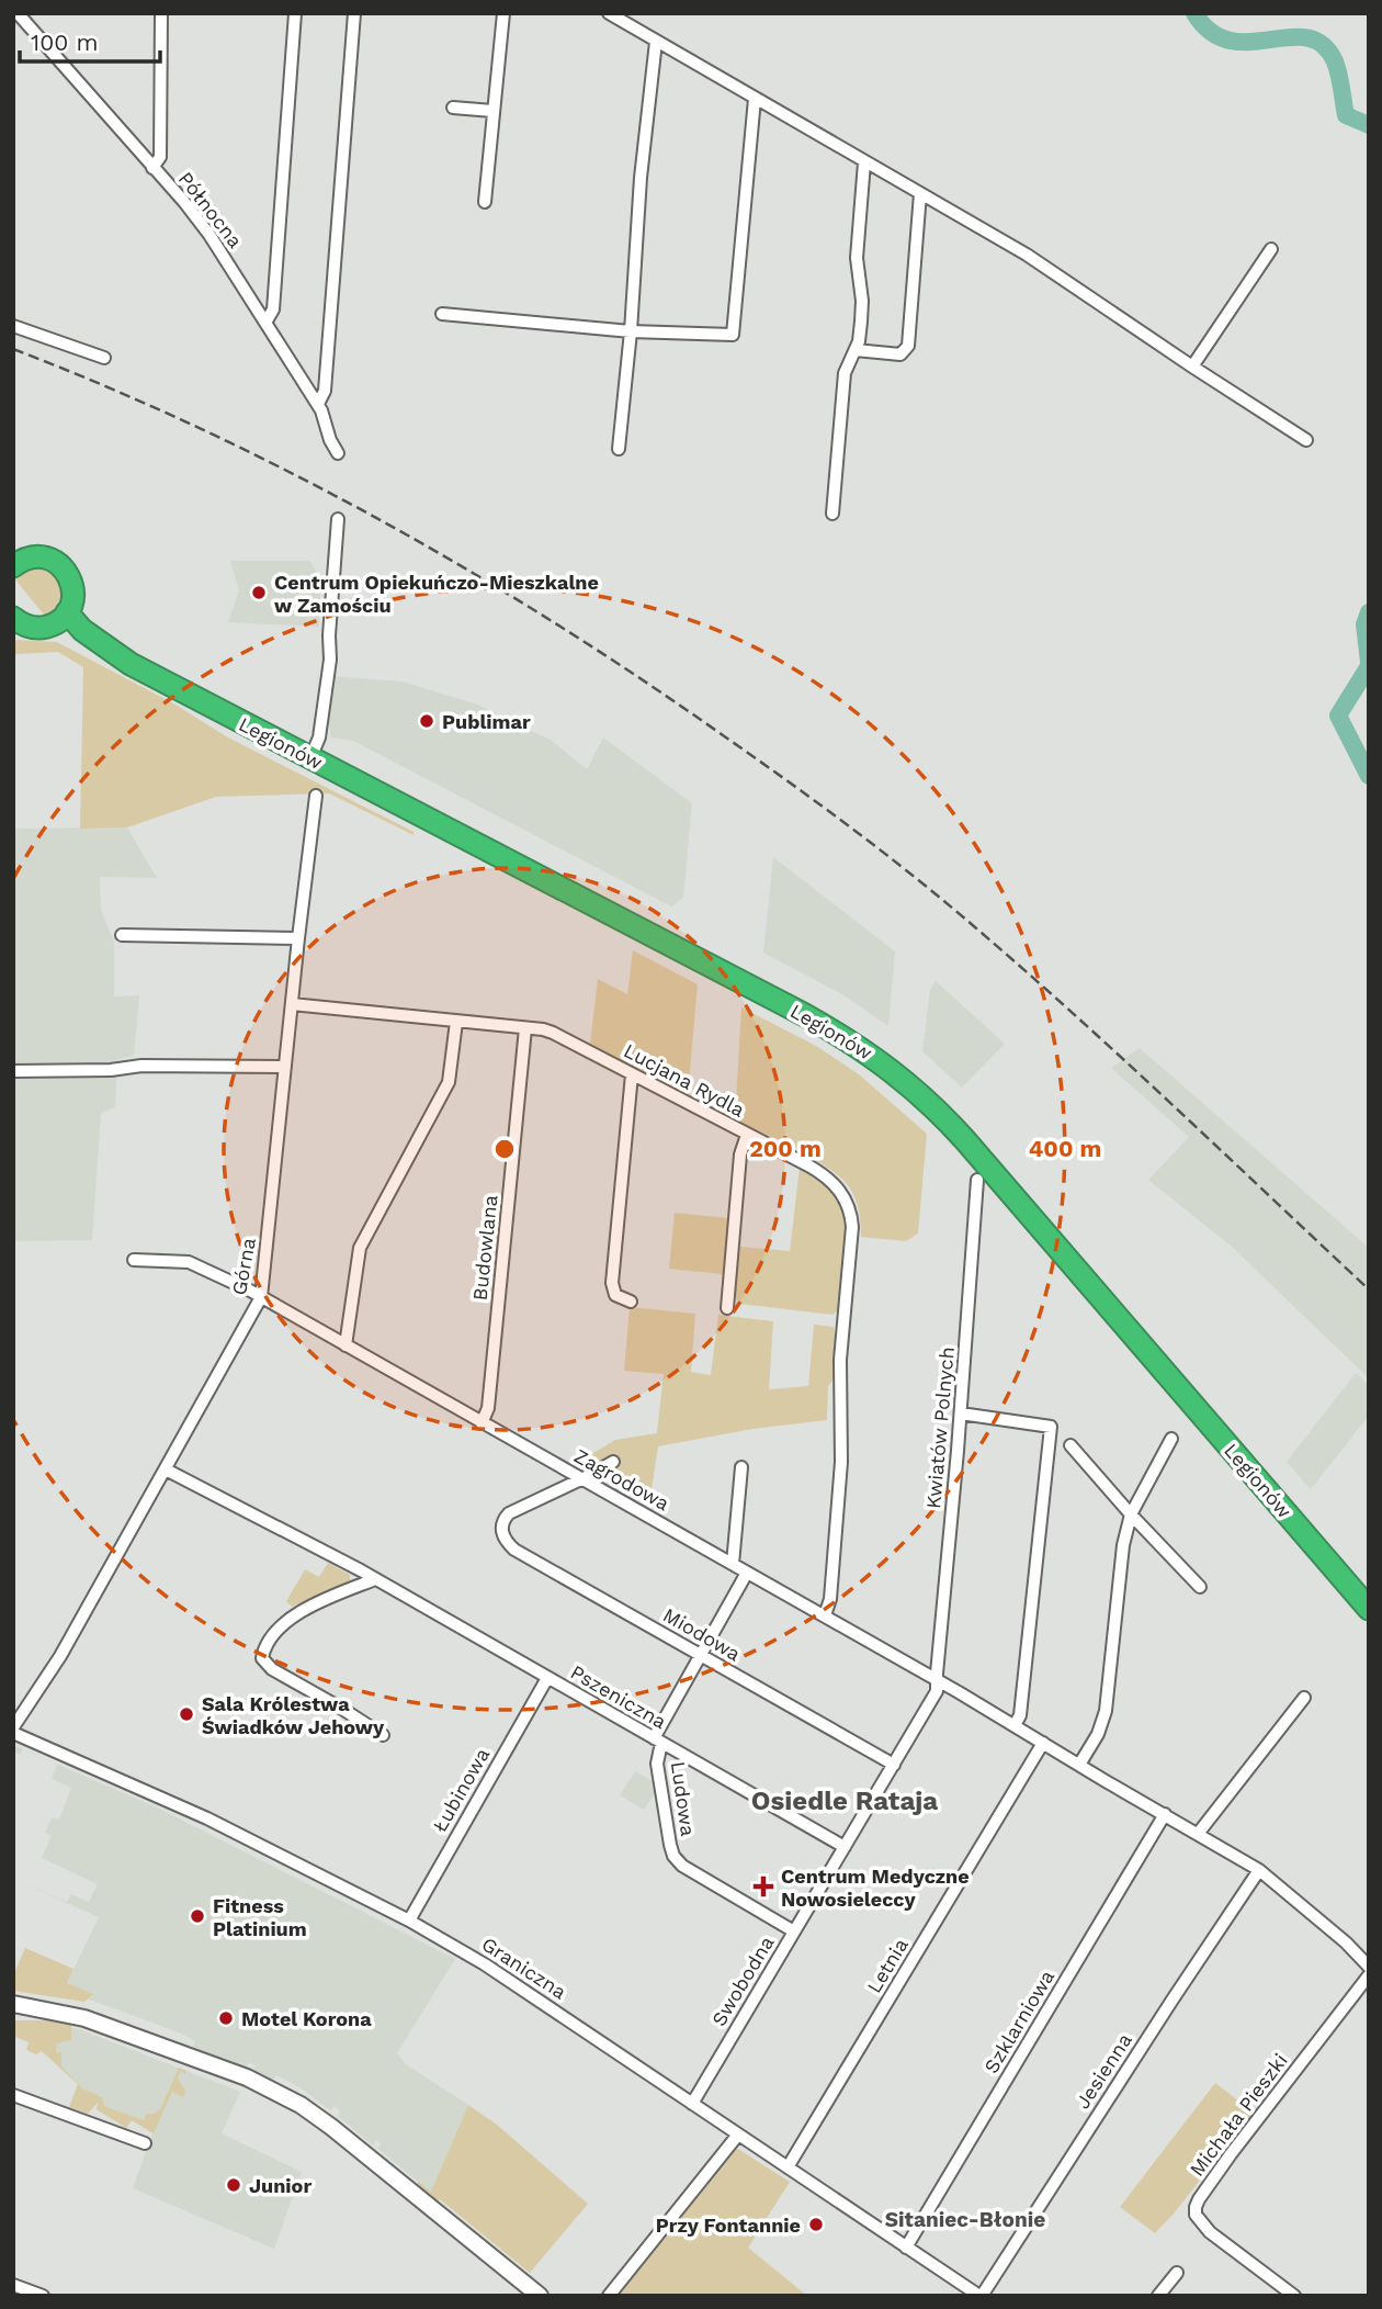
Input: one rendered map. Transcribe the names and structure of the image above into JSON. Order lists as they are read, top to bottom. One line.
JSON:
{"streets":{"highway":["Legionów"],"street":["Północna","Lucjana Rydla","Budowlana","Górna","Kwiatów Polnych","Zagrodowa","Miodowa","Pszeniczna","Łubinowa","Ludowa","Letnia","Graniczna","Swobodna","Szklarniowa","Jesienna","Michała Pieszki"]},"crossings":[["Lucjana Rydla","Budowlana"],["Lucjana Rydla","Górna"],["Lucjana Rydla","Zagrodowa"],["Budowlana","Zagrodowa"],["Górna","Zagrodowa"],["Górna","Pszeniczna"],["Górna","Graniczna"],["Kwiatów Polnych","Zagrodowa"],["Kwiatów Polnych","Swobodna"],["Zagrodowa","Miodowa"],["Zagrodowa","Letnia"],["Zagrodowa","Swobodna"],["Zagrodowa","Szklarniowa"],["Zagrodowa","Jesienna"],["Miodowa","Swobodna"],["Pszeniczna","Łubinowa"],["Pszeniczna","Ludowa"],["Pszeniczna","Swobodna"],["Łubinowa","Graniczna"],["Ludowa","Swobodna"],["Letnia","Graniczna"],["Graniczna","Swobodna"],["Graniczna","Szklarniowa"],["Graniczna","Jesienna"]],"districts":["Osiedle Rataja","Sitaniec-Błonie"],"places":{"other":["Centrum Opiekuńczo-Mieszkalne w Zamościu","Publimar","Sala Królestwa Świadków Jehowy","Fitness Platinium","Motel Korona","Junior","Przy Fontannie"],"health":["Centrum Medyczne Nowosieleccy"]},"scale_bar":"100 m","rings":["200 m","400 m"]}
